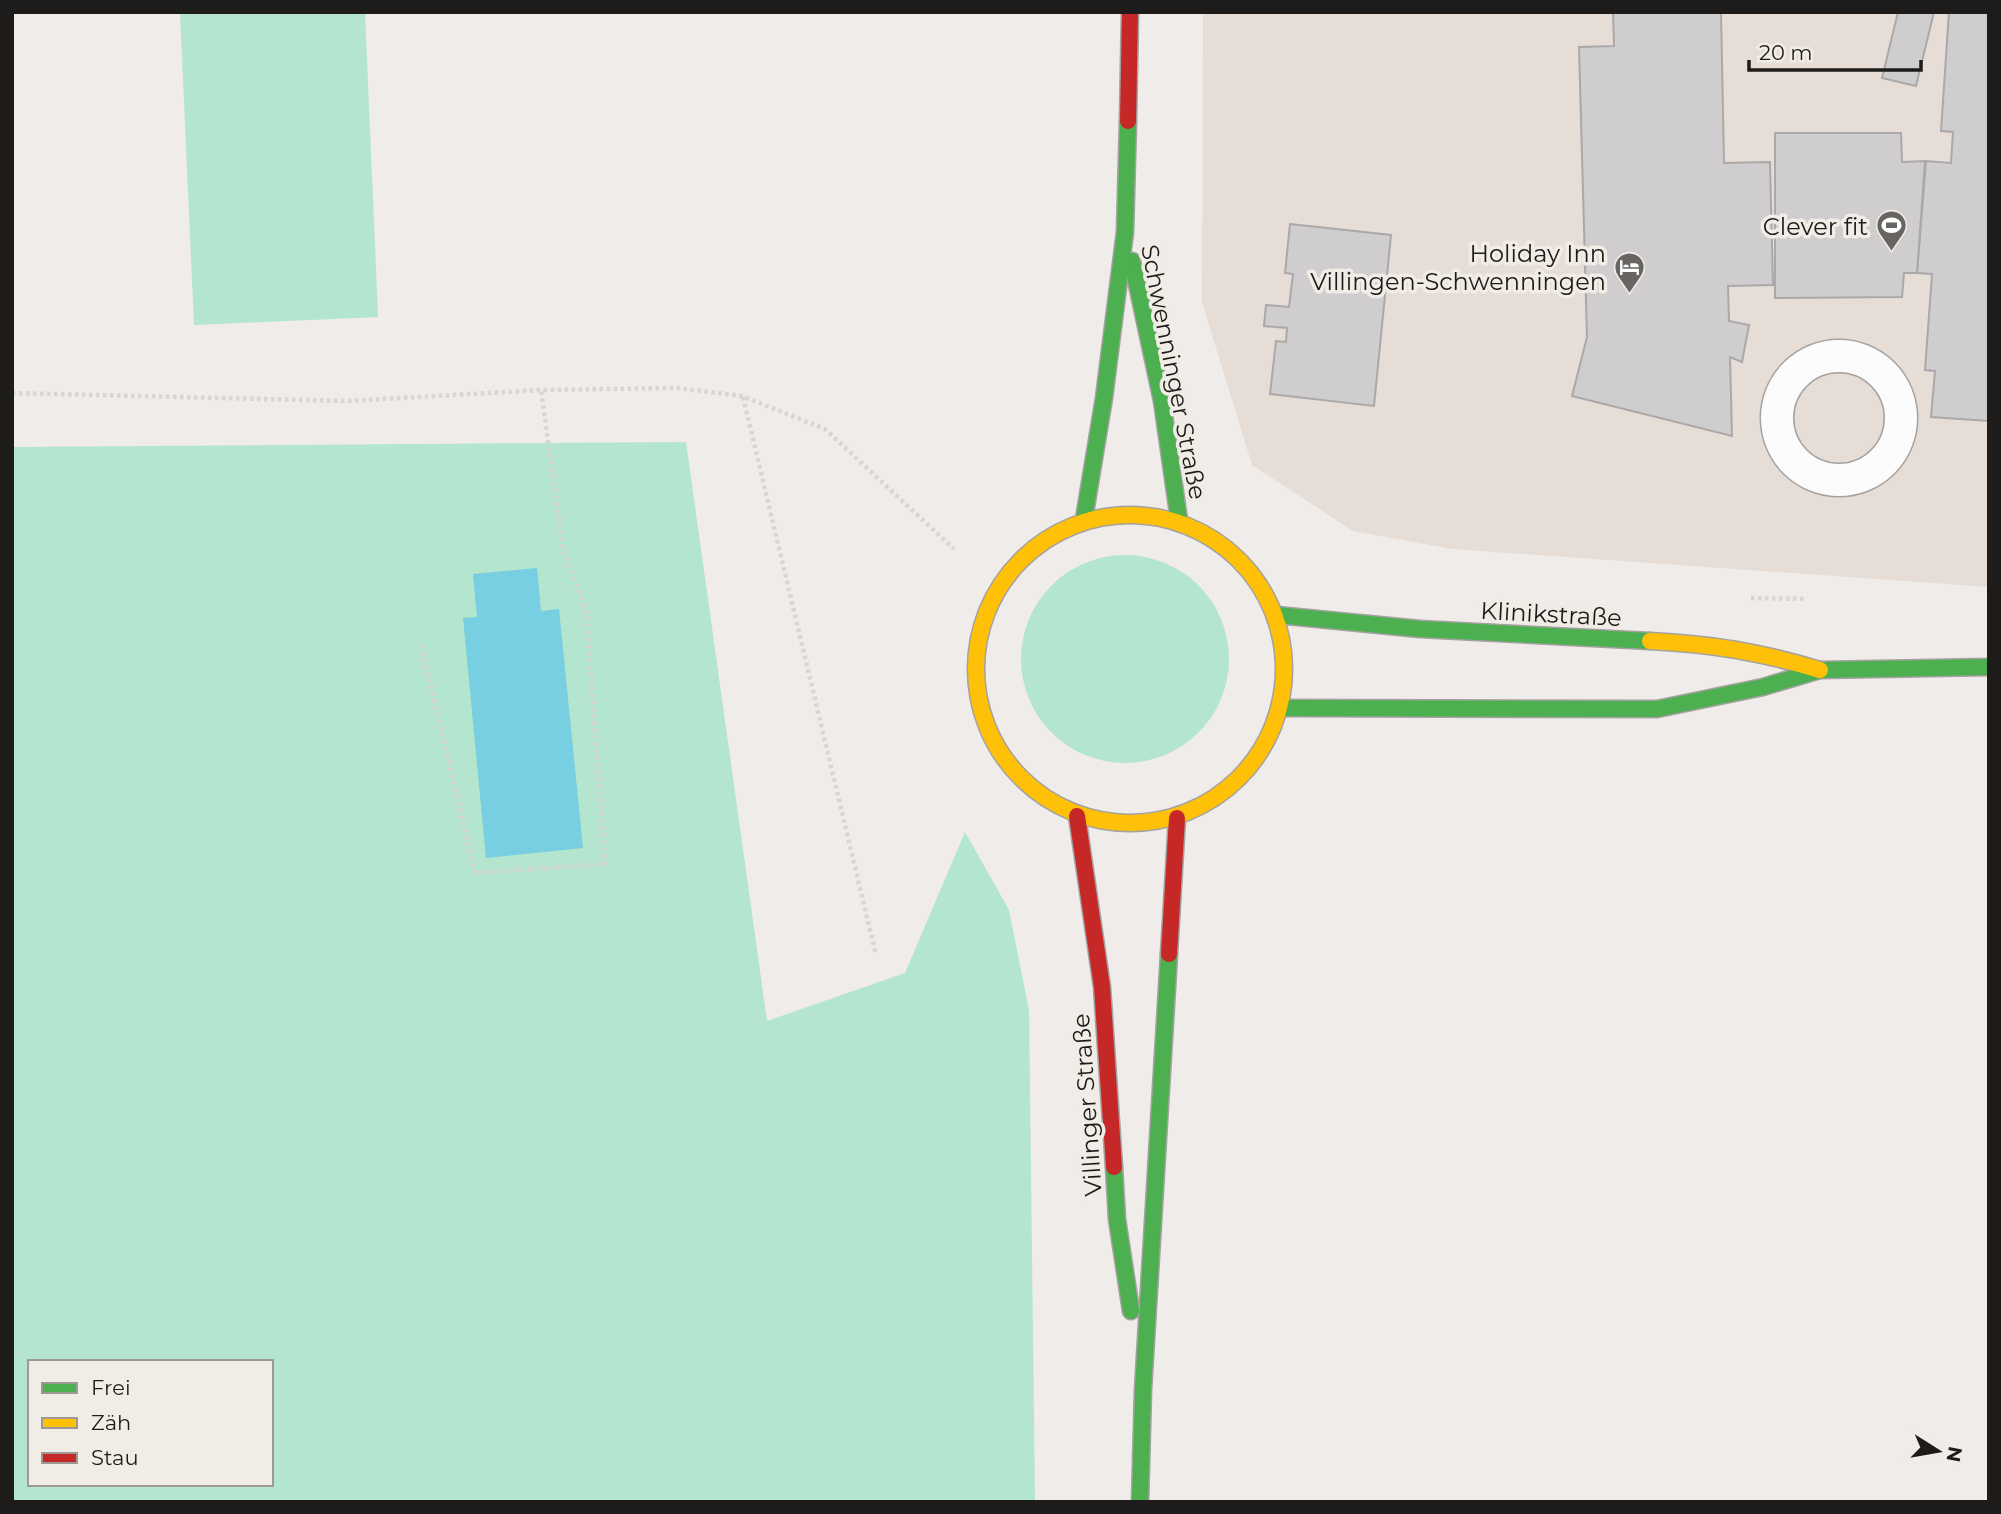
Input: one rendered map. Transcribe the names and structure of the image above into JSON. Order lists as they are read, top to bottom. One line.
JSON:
{"streets":{"main road":["Schwenninger Straße","Klinikstraße","Villinger Straße"]},"places":{"sports":["Clever fit"],"hotel":["Holiday Inn Villingen-Schwenningen"]},"legend":["Frei","Zäh","Stau"],"scale_bar":"20 m","north":"right"}
